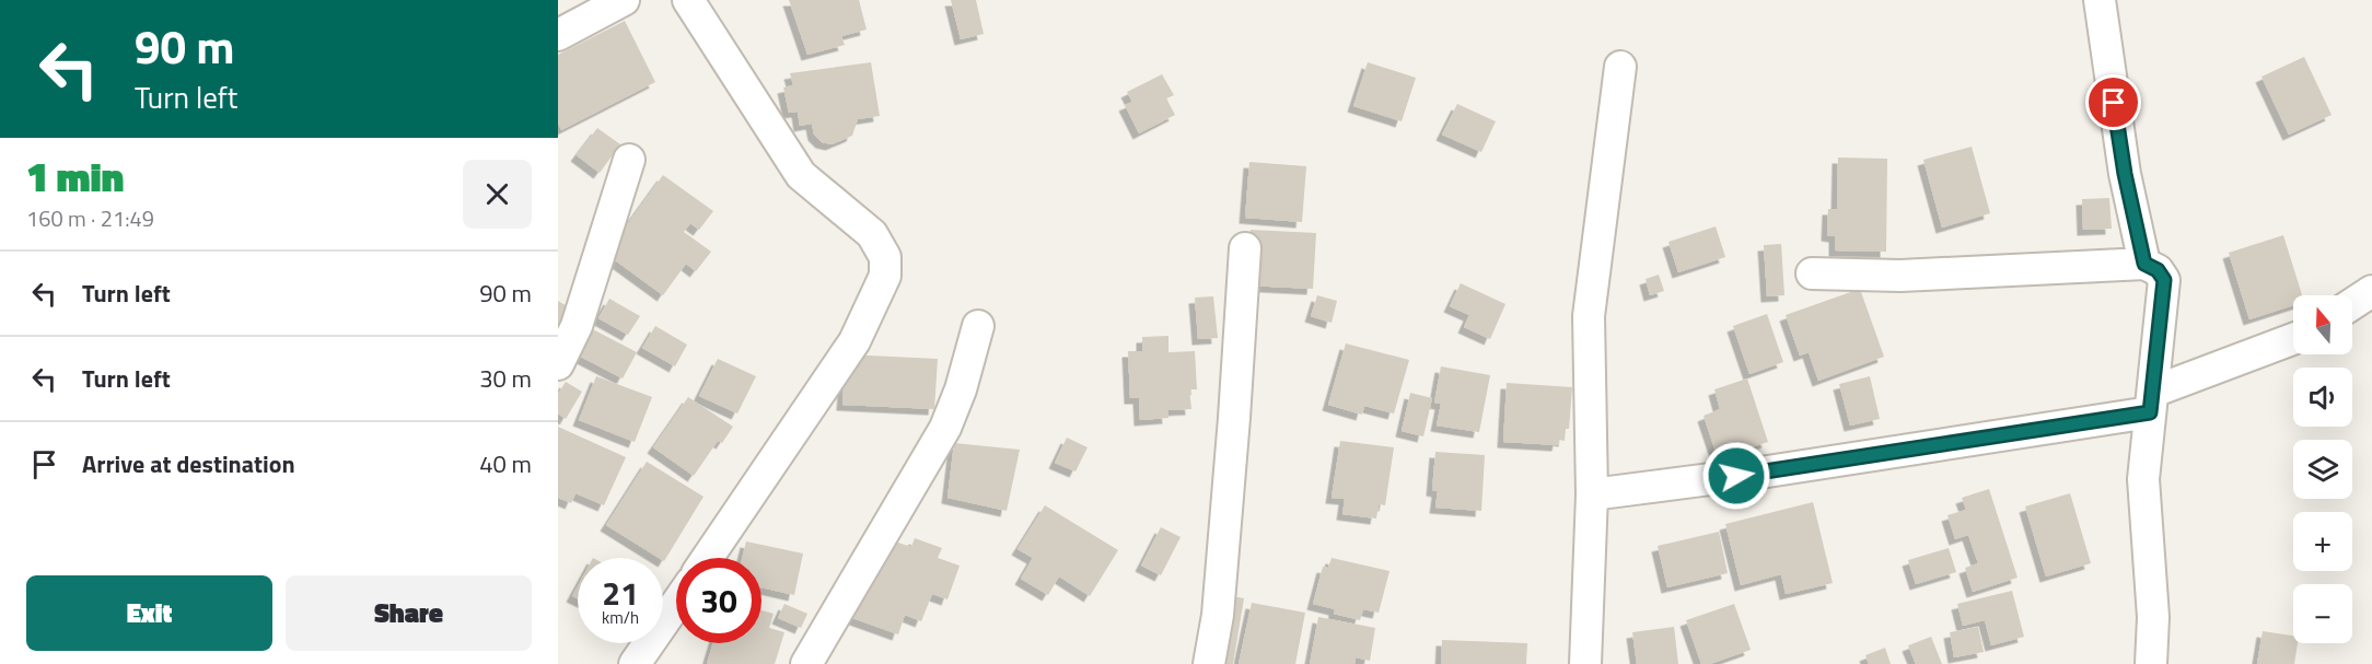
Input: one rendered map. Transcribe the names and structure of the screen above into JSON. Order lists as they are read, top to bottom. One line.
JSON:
{"north":"top","page":{"turn":["90 m","Turn left"],"heading":["1 min","160 m · 21:49"],"list":[{"name":"Turn left","value":"90 m"},{"name":"Turn left","value":"30 m"},{"name":"Arrive at destination","value":"40 m"}],"map_buttons":["+","−"],"speed":"21 km/h","limit":"30","buttons":["Exit","Share"]}}
